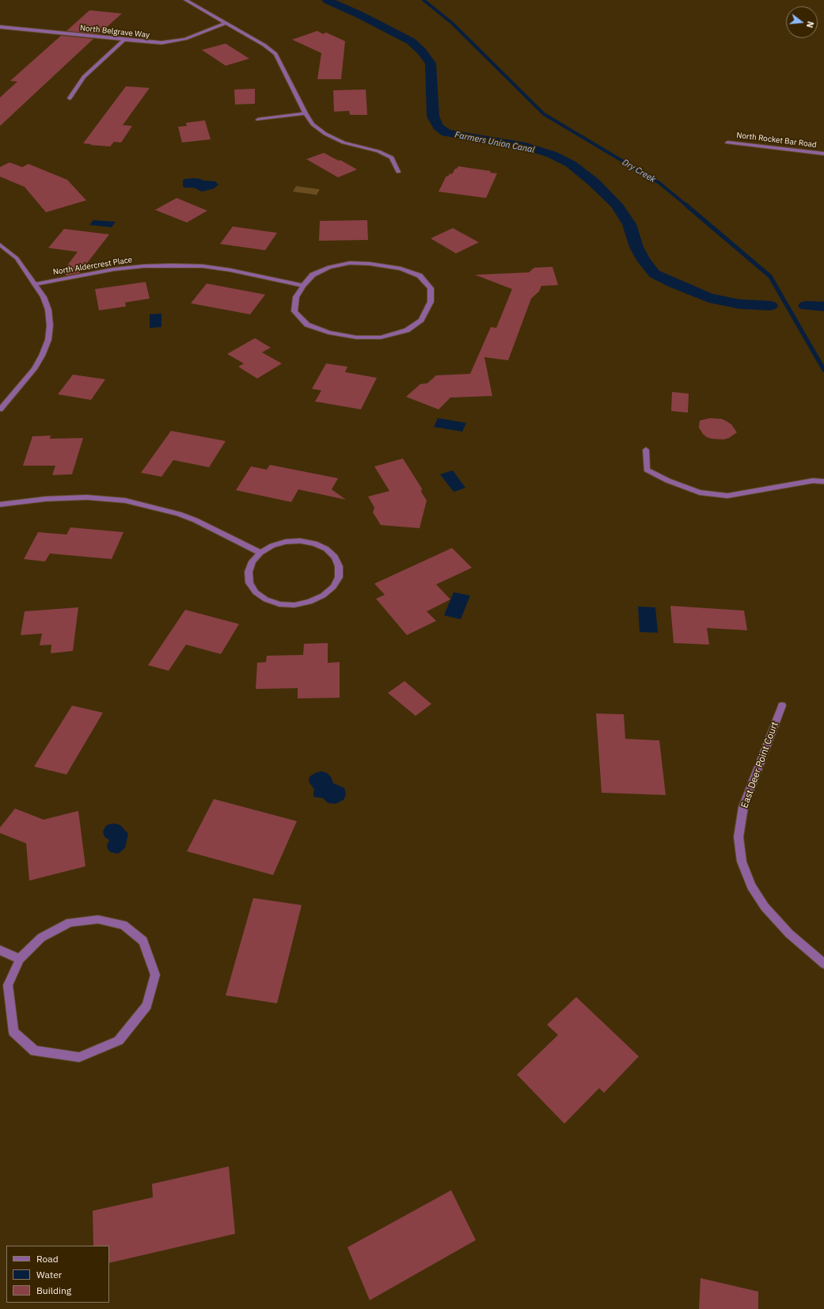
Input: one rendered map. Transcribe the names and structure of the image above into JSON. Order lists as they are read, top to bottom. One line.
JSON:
{"streets":{"street":["North Belgrave Way","North Rocket Bar Road","North Aldercrest Place","East Deer Point Court"]},"water":["Farmers Union Canal","Dry Creek"],"legend":["Road","Water","Building"],"north":"right"}
